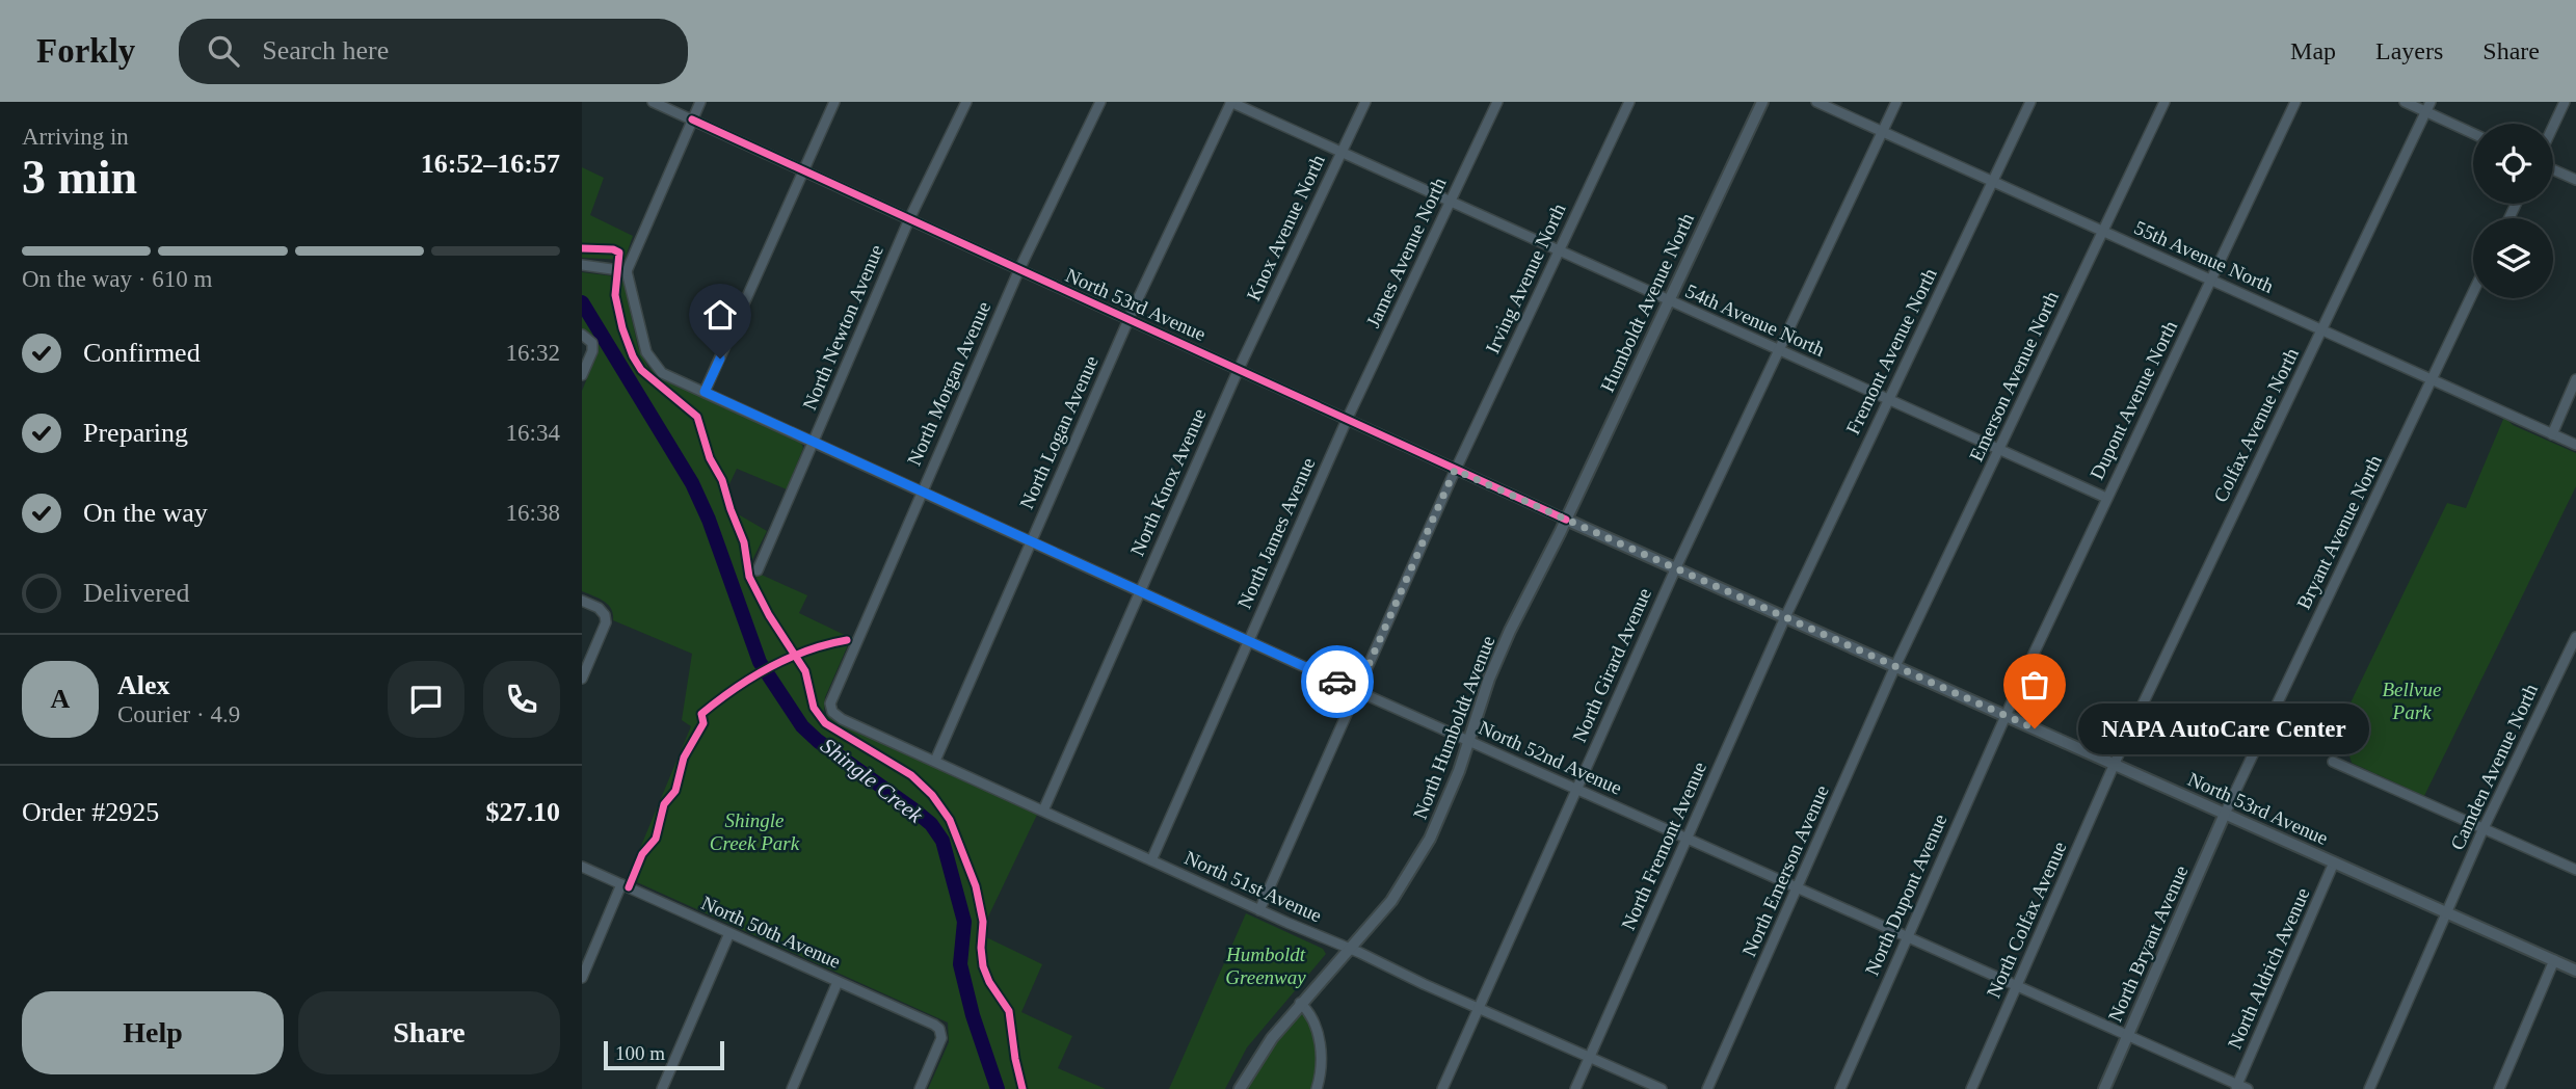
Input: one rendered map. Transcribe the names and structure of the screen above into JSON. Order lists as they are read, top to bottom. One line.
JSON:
{"streets":{"street":["Knox Avenue North","James Avenue North","55th Avenue North","Irving Avenue North","Humboldt Avenue North","North 53rd Avenue","54th Avenue North","North Newton Avenue","Fremont Avenue North","Emerson Avenue North","North Morgan Avenue","Dupont Avenue North","Colfax Avenue North","North Logan Avenue","North Knox Avenue","Bryant Avenue North","North James Avenue","North Girard Avenue","North Humboldt Avenue","North 52nd Avenue","Camden Avenue North","North Fremont Avenue","North Emerson Avenue","North 51st Avenue","North Dupont Avenue","North Colfax Avenue","North 50th Avenue","North Bryant Avenue","North Aldrich Avenue"]},"crossings":[["Knox Avenue North","North 53rd Avenue"],["Knox Avenue North","54th Avenue North"],["Knox Avenue North","North Knox Avenue"],["James Avenue North","North 53rd Avenue"],["James Avenue North","54th Avenue North"],["James Avenue North","North James Avenue"],["55th Avenue North","Fremont Avenue North"],["55th Avenue North","Emerson Avenue North"],["55th Avenue North","Dupont Avenue North"],["55th Avenue North","Colfax Avenue North"],["55th Avenue North","Bryant Avenue North"],["55th Avenue North","North Girard Avenue"],["Irving Avenue North","North 53rd Avenue"],["Irving Avenue North","54th Avenue North"],["Irving Avenue North","North 52nd Avenue"],["Irving Avenue North","North 51st Avenue"],["Humboldt Avenue North","North 53rd Avenue"],["Humboldt Avenue North","54th Avenue North"],["Humboldt Avenue North","North Humboldt Avenue"],["North 53rd Avenue","North Newton Avenue"],["North 53rd Avenue","Fremont Avenue North"],["North 53rd Avenue","Emerson Avenue North"],["North 53rd Avenue","North Morgan Avenue"],["North 53rd Avenue","Dupont Avenue North"],["North 53rd Avenue","Colfax Avenue North"],["North 53rd Avenue","North Logan Avenue"],["North 53rd Avenue","North Knox Avenue"],["North 53rd Avenue","Bryant Avenue North"],["North 53rd Avenue","North James Avenue"],["North 53rd Avenue","North Girard Avenue"],["North 53rd Avenue","North Humboldt Avenue"],["North 53rd Avenue","Camden Avenue North"],["North 53rd Avenue","North Fremont Avenue"],["North 53rd Avenue","North Emerson Avenue"],["North 53rd Avenue","North Dupont Avenue"],["North 53rd Avenue","North Colfax Avenue"],["North 53rd Avenue","North Bryant Avenue"],["North 53rd Avenue","North Aldrich Avenue"],["54th Avenue North","Fremont Avenue North"],["54th Avenue North","Emerson Avenue North"],["54th Avenue North","Dupont Avenue North"],["54th Avenue North","North Logan Avenue"],["54th Avenue North","North Girard Avenue"],["North Newton Avenue","North 52nd Avenue"],["Fremont Avenue North","North Fremont Avenue"],["Emerson Avenue North","North Emerson Avenue"],["North Morgan Avenue","North 52nd Avenue"],["North Morgan Avenue","North 51st Avenue"],["Dupont Avenue North","North Dupont Avenue"],["Colfax Avenue North","North Colfax Avenue"],["North Logan Avenue","North 52nd Avenue"],["North Logan Avenue","North 51st Avenue"],["North Knox Avenue","North 52nd Avenue"],["North Knox Avenue","North 51st Avenue"],["Bryant Avenue North","North Bryant Avenue"],["North James Avenue","North 52nd Avenue"],["North James Avenue","North 51st Avenue"],["North Girard Avenue","North 52nd Avenue"],["North Girard Avenue","North 51st Avenue"],["North Humboldt Avenue","North 52nd Avenue"],["North Humboldt Avenue","North 51st Avenue"],["North 52nd Avenue","North Fremont Avenue"],["North 52nd Avenue","North Emerson Avenue"],["North 52nd Avenue","North Dupont Avenue"],["North 52nd Avenue","North Colfax Avenue"],["North 52nd Avenue","North Bryant Avenue"],["North 52nd Avenue","North Aldrich Avenue"],["North Fremont Avenue","North 51st Avenue"]],"water":["Shingle Creek"],"parks":["Bellvue Park","Shingle Creek Park","Humboldt Greenway"],"places":["NAPA AutoCare Center"],"scale_bar":"100 m","page":{"header":"Forkly","search":"Search here","nav":["Map","Layers","Share"],"heading":["3 min","Arriving in","16:52–16:57"],"panel":["Alex","Courier · 4.9","Order #2925","$27.10"],"bar":"On the way · 610 m","list":[["Confirmed","16:32"],["Preparing","16:34"],["On the way","16:38"],"Delivered"],"round":"A","bubble":"NAPA AutoCare Center","buttons":["Help","Share"],"scale":"100 m"}}
